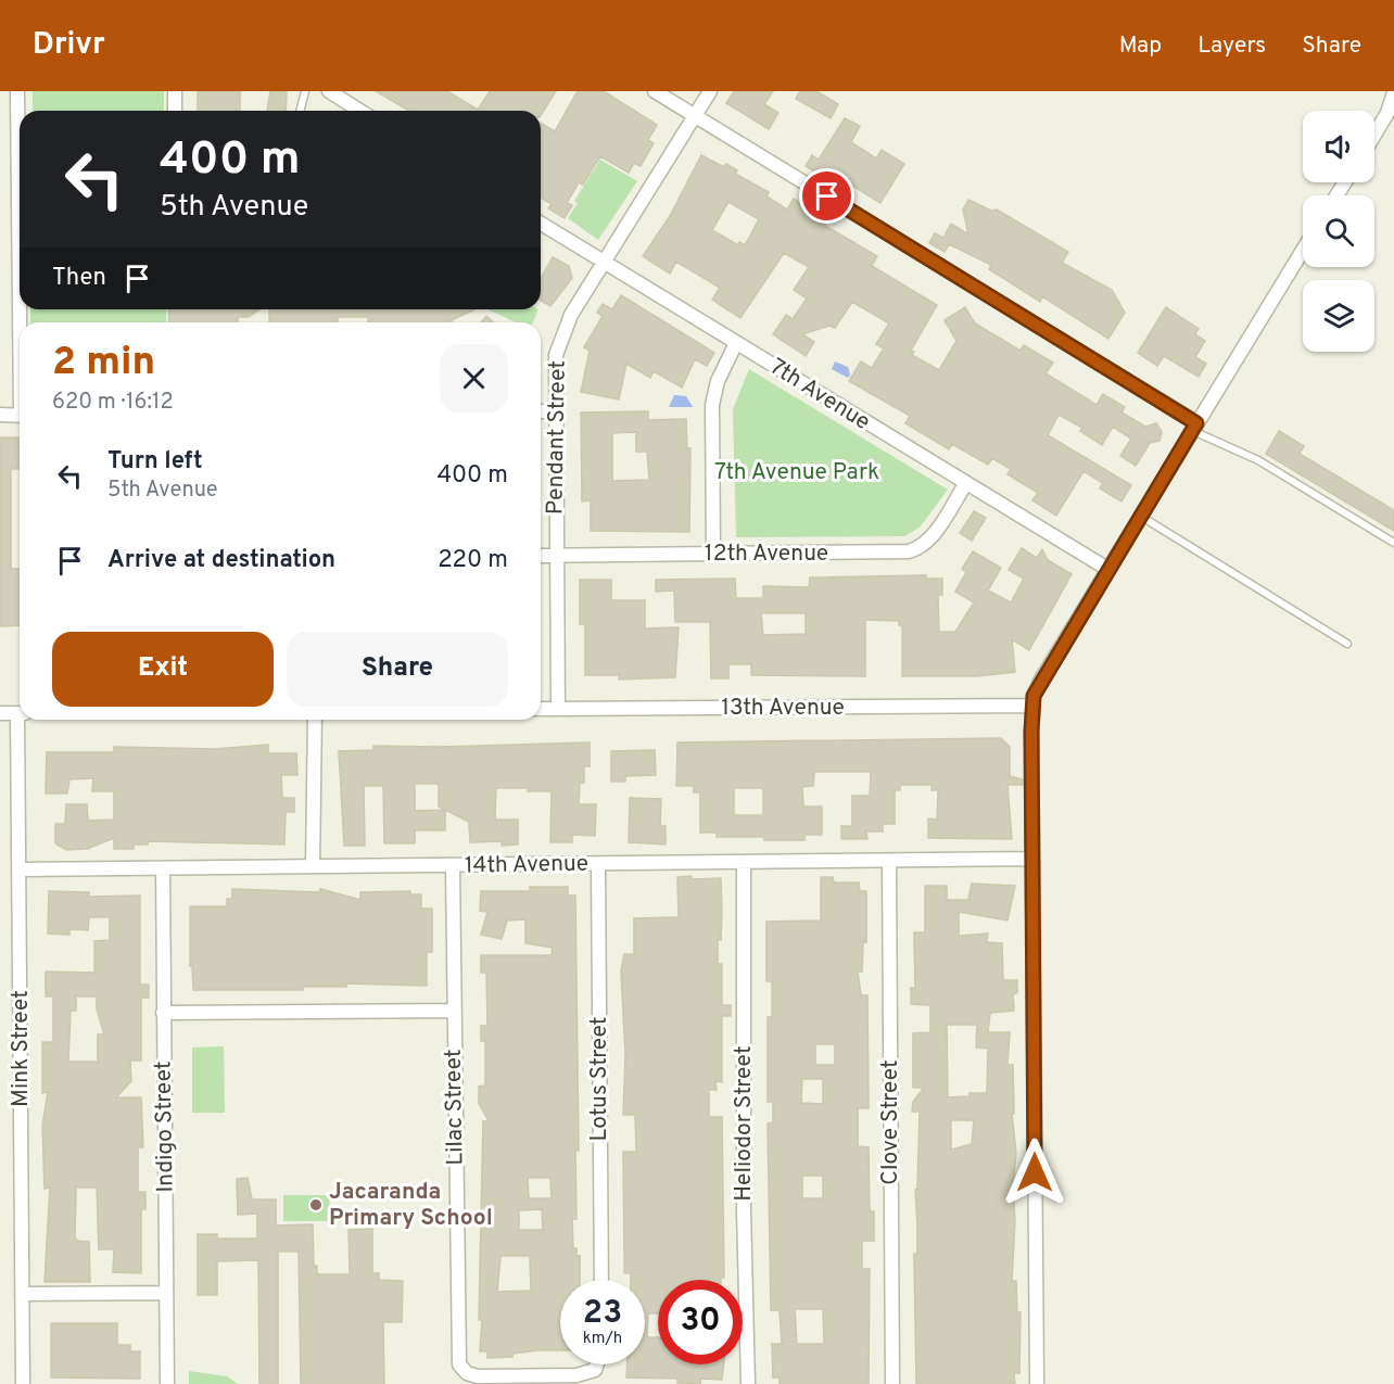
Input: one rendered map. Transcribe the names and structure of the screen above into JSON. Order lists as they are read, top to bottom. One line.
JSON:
{"streets":{"street":["7th Avenue","Pendant Street","12th Avenue","13th Avenue","14th Avenue","Mink Street","Lotus Street","Lilac Street","Clove Street","Heliodor Street","Indigo Street"]},"crossings":[["7th Avenue","Pendant Street"],["7th Avenue","12th Avenue"],["Pendant Street","12th Avenue"],["Pendant Street","13th Avenue"],["14th Avenue","Mink Street"],["14th Avenue","Lotus Street"],["14th Avenue","Lilac Street"],["14th Avenue","Clove Street"],["14th Avenue","Heliodor Street"],["14th Avenue","Indigo Street"]],"parks":["7th Avenue Park"],"places":["Jacaranda Primary School"],"page":{"header":"Drivr","nav":["Map","Layers","Share"],"turn":["400 m","5th Avenue"],"then":"Then","heading":["2 min","620 m · 16:12"],"list":[{"name":"Turn left","note":"5th Avenue","value":"400 m"},{"name":"Arrive at destination","value":"220 m"}],"buttons":["Exit","Share"],"speed":"23 km/h","limit":"30"}}
